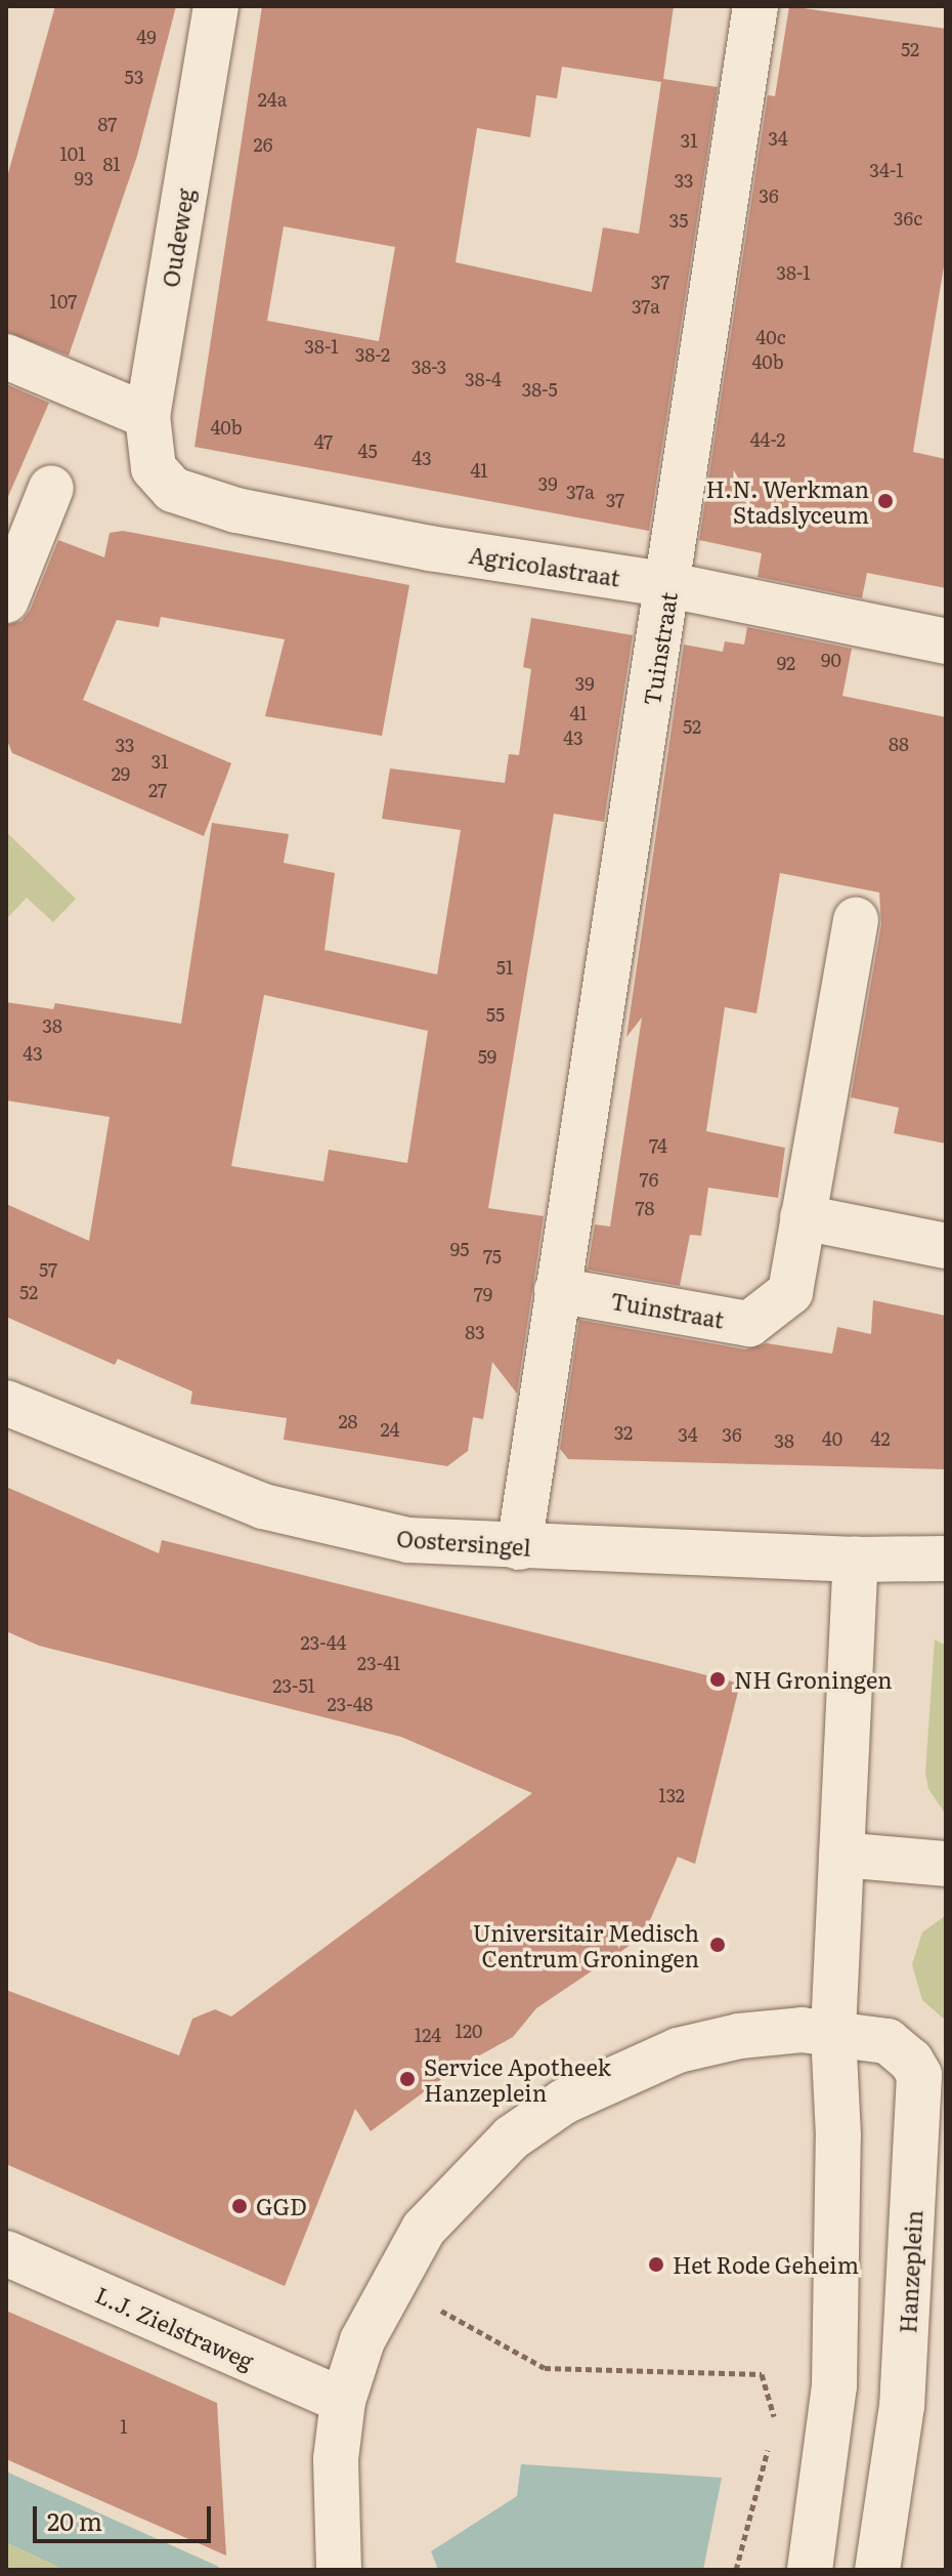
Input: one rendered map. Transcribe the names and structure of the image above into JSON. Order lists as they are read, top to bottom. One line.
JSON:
{"streets":{"street":["Oudeweg","Agricolastraat","Tuinstraat","Oostersingel","Hanzeplein","L.J. Zielstraweg"]},"crossings":[["Oudeweg","Agricolastraat"],["Agricolastraat","Tuinstraat"],["Tuinstraat","Oostersingel"],["Hanzeplein","L.J. Zielstraweg"]],"places":["H.N. Werkman Stadslyceum","NH Groningen","Universitair Medisch Centrum Groningen","Service Apotheek Hanzeplein","GGD","Het Rode Geheim"],"house_numbers":["49","52","53","24a","87","34","31","26","101","81","34-1","93","33","36","36c","35","38-1","37","107","37a","40c","38-1","38-2","40b","38-3","38-4","38-5","40b","44-2","47","45","43","41","39","37a","37","90","92","39","41","52","43","88","33","31","29","27","51","55","38","43","59","74","76","78","95","75","57","52","79","83","28","24","32","34","36","40","42","38","23-44","23-41","23-51","23-48","132","120","124","1"],"scale_bar":"20 m"}
